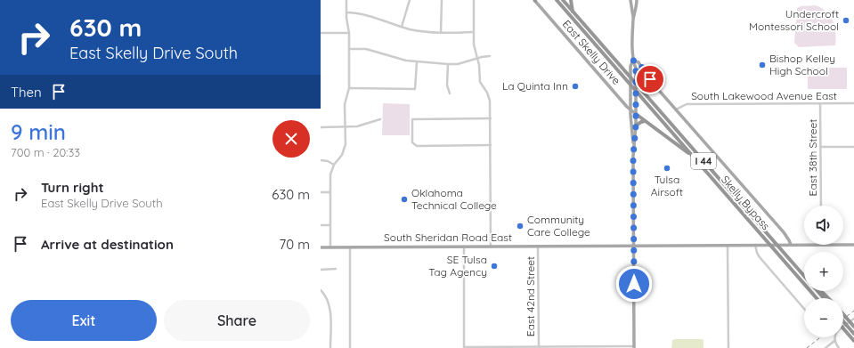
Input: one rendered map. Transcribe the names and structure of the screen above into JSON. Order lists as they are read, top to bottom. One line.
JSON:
{"streets":{"highway":["I 44","Skelly Bypass"],"main road":["East Skelly Drive","South Sheridan Road East"],"street":["South Lakewood Avenue East","East 38th Street","East 42nd Street"]},"crossings":[["South Lakewood Avenue East","East 38th Street"],["South Sheridan Road East","East 42nd Street"]],"places":["Undercroft Montessori School","Bishop Kelley High School","La Quinta Inn","Tulsa Airsoft","Oklahoma Technical College","Community Care College","SE Tulsa Tag Agency"],"page":{"turn":["630 m","East Skelly Drive South"],"then":"Then","heading":["9 min","700 m · 20:33"],"list":[{"name":"Turn right","note":"East Skelly Drive South","value":"630 m"},{"name":"Arrive at destination","value":"70 m"}],"map_buttons":["+","−"],"buttons":["Exit","Share"]}}
